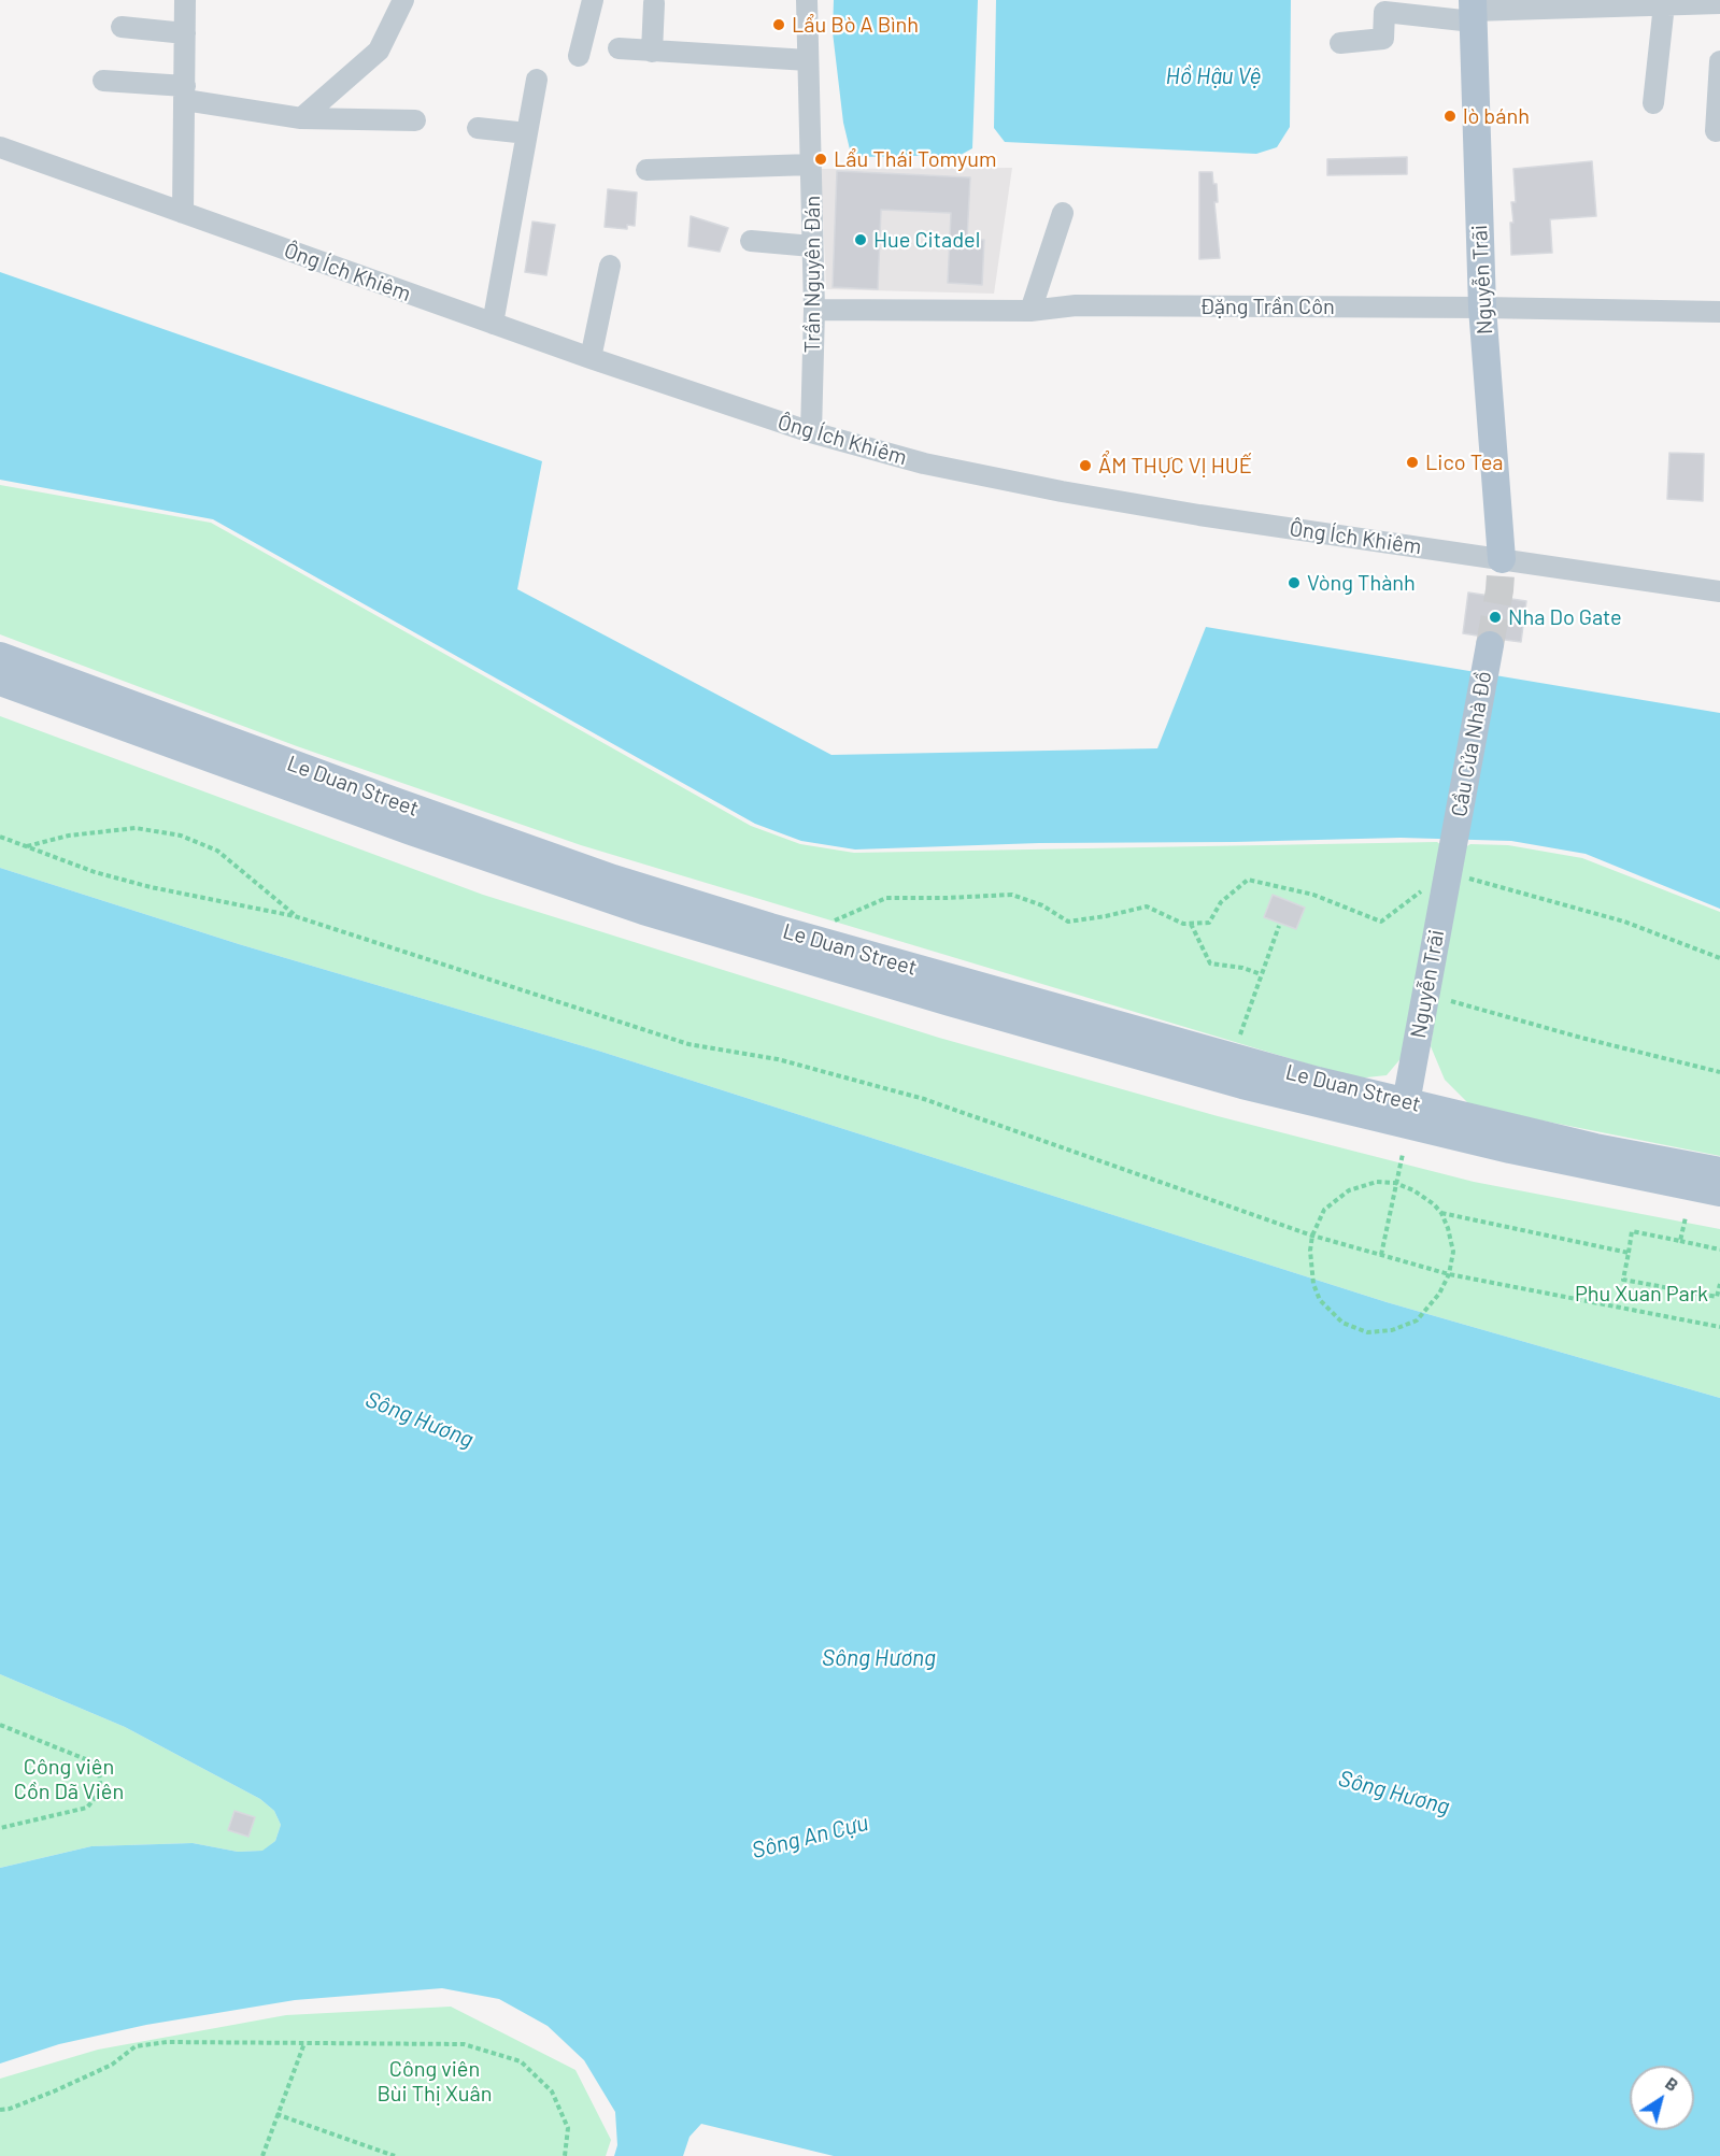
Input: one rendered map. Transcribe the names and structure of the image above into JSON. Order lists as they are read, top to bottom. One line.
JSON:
{"streets":{"main road":["Nguyễn Trãi","Cầu Cửa Nhà Đồ","Le Duan Street"],"street":["Ông Ích Khiêm","Trần Nguyên Đán","Đặng Trần Côn"]},"crossings":[["Ông Ích Khiêm","Trần Nguyên Đán"],["Ông Ích Khiêm","Nguyễn Trãi"],["Trần Nguyên Đán","Đặng Trần Côn"],["Nguyễn Trãi","Đặng Trần Côn"],["Nguyễn Trãi","Cầu Cửa Nhà Đồ"],["Nguyễn Trãi","Le Duan Street"]],"water":["Hồ Hậu Vệ","Sông Hương","Sông An Cựu"],"parks":["Phu Xuan Park","Công viên Cồn Dã Viên","Công viên Bùi Thị Xuân"],"places":["Lẩu Bò A Bình","lò bánh","Lẩu Thái Tomyum","Hue Citadel","Lico Tea","ẨM THỰC VỊ HUẾ","Vòng Thành","Nha Do Gate"],"north":"top right"}
